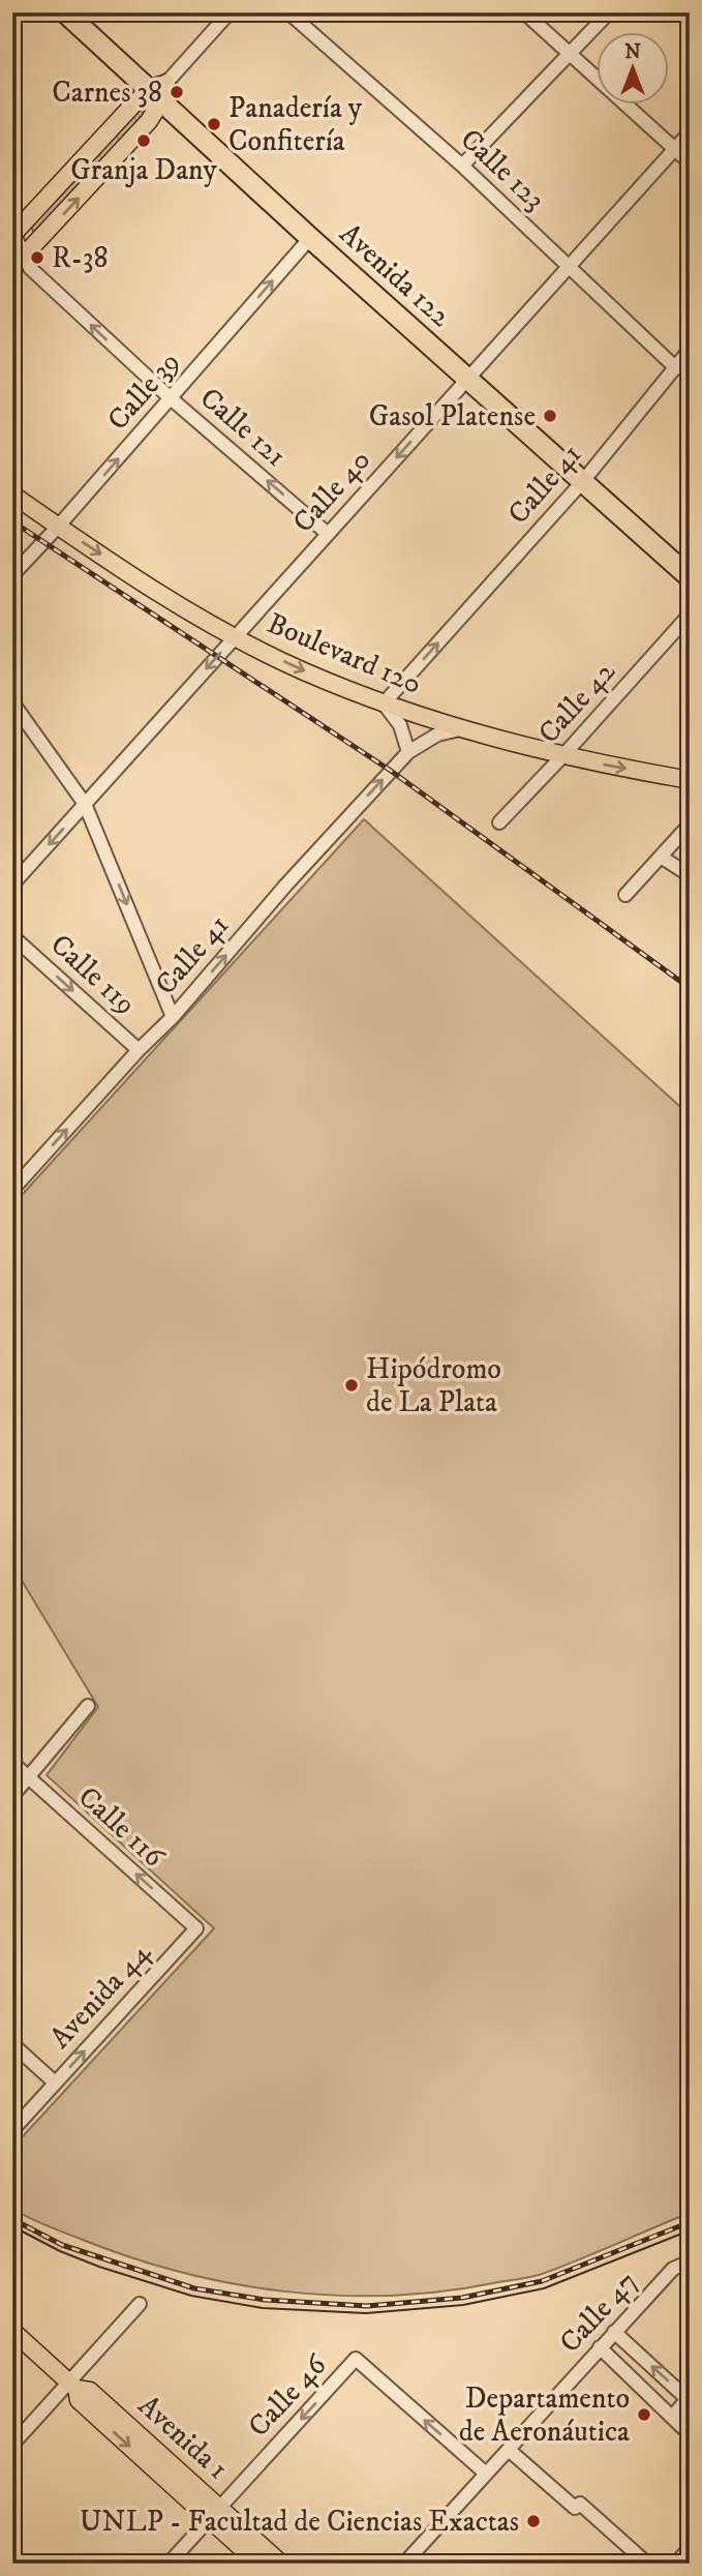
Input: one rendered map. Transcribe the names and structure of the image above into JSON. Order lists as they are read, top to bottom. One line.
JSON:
{"streets":{"highway":["Avenida 122"],"main road":["Boulevard 120","Avenida 1"],"street":["Calle 123","Calle 39","Calle 121","Calle 41","Calle 40","Calle 42","Calle 119","Calle 116","Avenida 44","Calle 47","Calle 46"]},"crossings":[["Calle 123","Calle 41"],["Calle 123","Calle 40"],["Avenida 122","Calle 39"],["Avenida 122","Calle 41"],["Avenida 122","Calle 40"],["Calle 39","Calle 121"],["Calle 39","Boulevard 120"],["Calle 121","Calle 40"],["Calle 41","Boulevard 120"],["Calle 41","Calle 119"],["Calle 40","Boulevard 120"],["Boulevard 120","Calle 42"],["Calle 116","Avenida 44"],["Calle 47","Calle 46"],["Calle 46","Avenida 1"]],"one_way":["Calle 39","Calle 121","Calle 41","Calle 40","Boulevard 120","Calle 116","Avenida 44"],"places":["Carnes 38","Panadería y Confitería","Granja Dany","R-38","Gasol Platense","Hipódromo de La Plata","Departamento de Aeronáutica","UNLP - Facultad de Ciencias Exactas"],"north":"top"}
